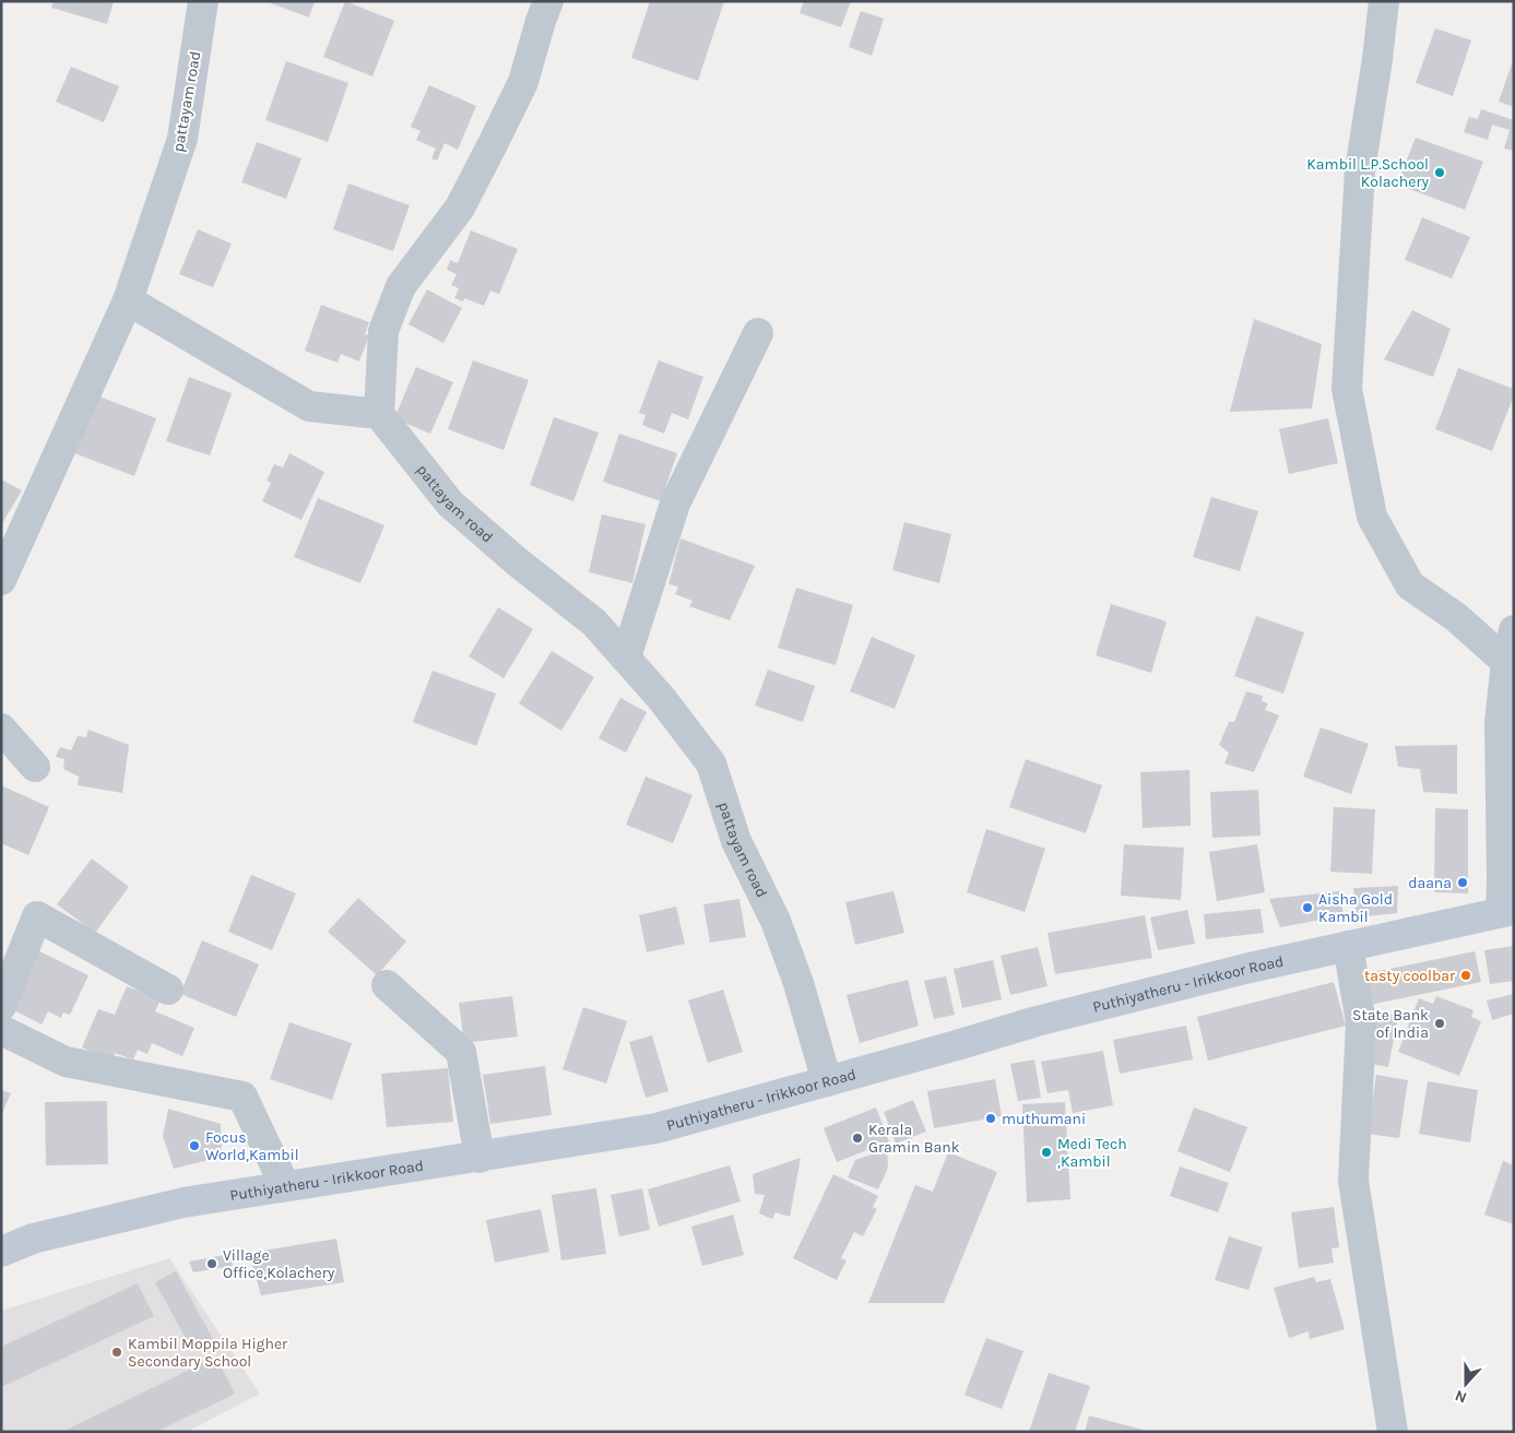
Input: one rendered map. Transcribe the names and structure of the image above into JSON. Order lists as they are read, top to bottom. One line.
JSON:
{"streets":{"main road":["Puthiyatheru - Irikkoor Road"],"street":["pattayam road"]},"crossings":[["pattayam road","Puthiyatheru - Irikkoor Road"]],"places":["Kambil L.P.School Kolachery","daana","Aisha Gold Kambil","tasty coolbar","State Bank of India","muthumani","Kerala Gramin Bank","Focus World,Kambil","Medi Tech ,Kambil","Village Office,Kolachery","Kambil Moppila Higher Secondary School"],"north":"bottom"}
